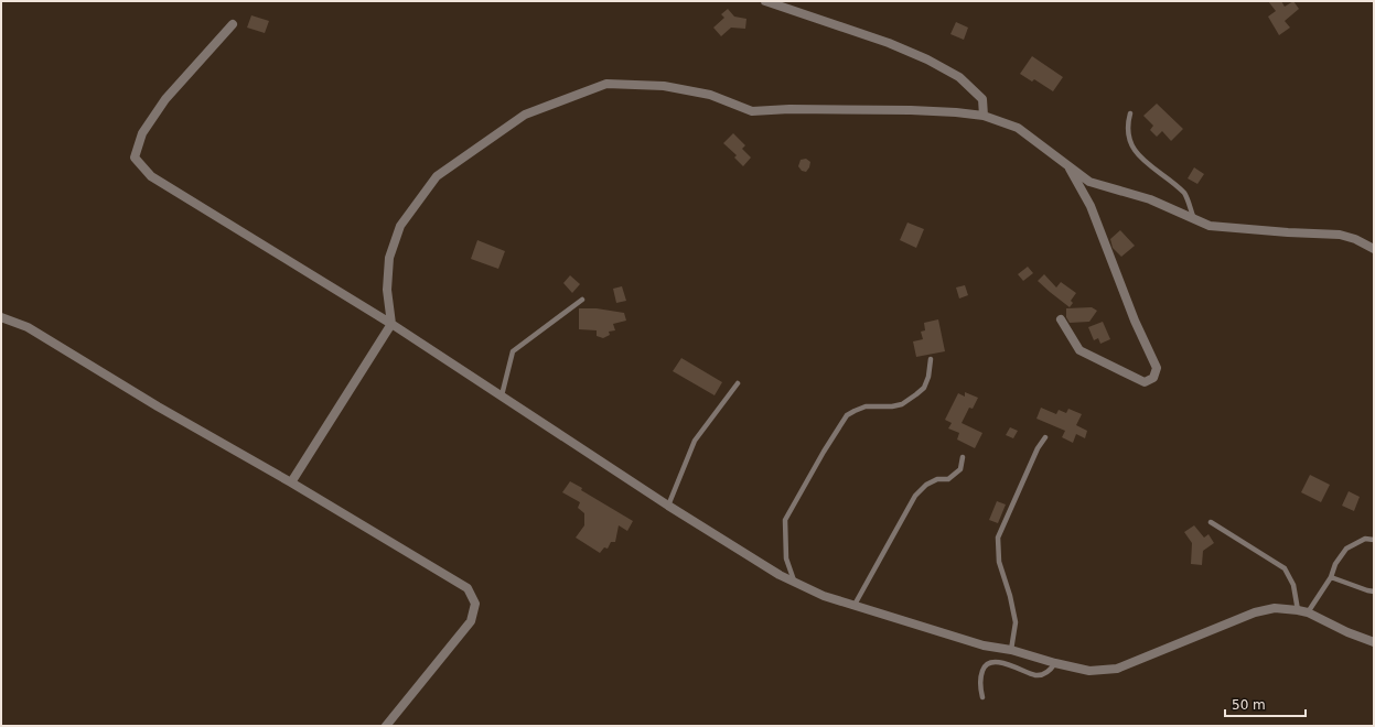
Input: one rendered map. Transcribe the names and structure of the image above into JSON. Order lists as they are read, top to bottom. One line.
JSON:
{"scale_bar":"50 m"}
